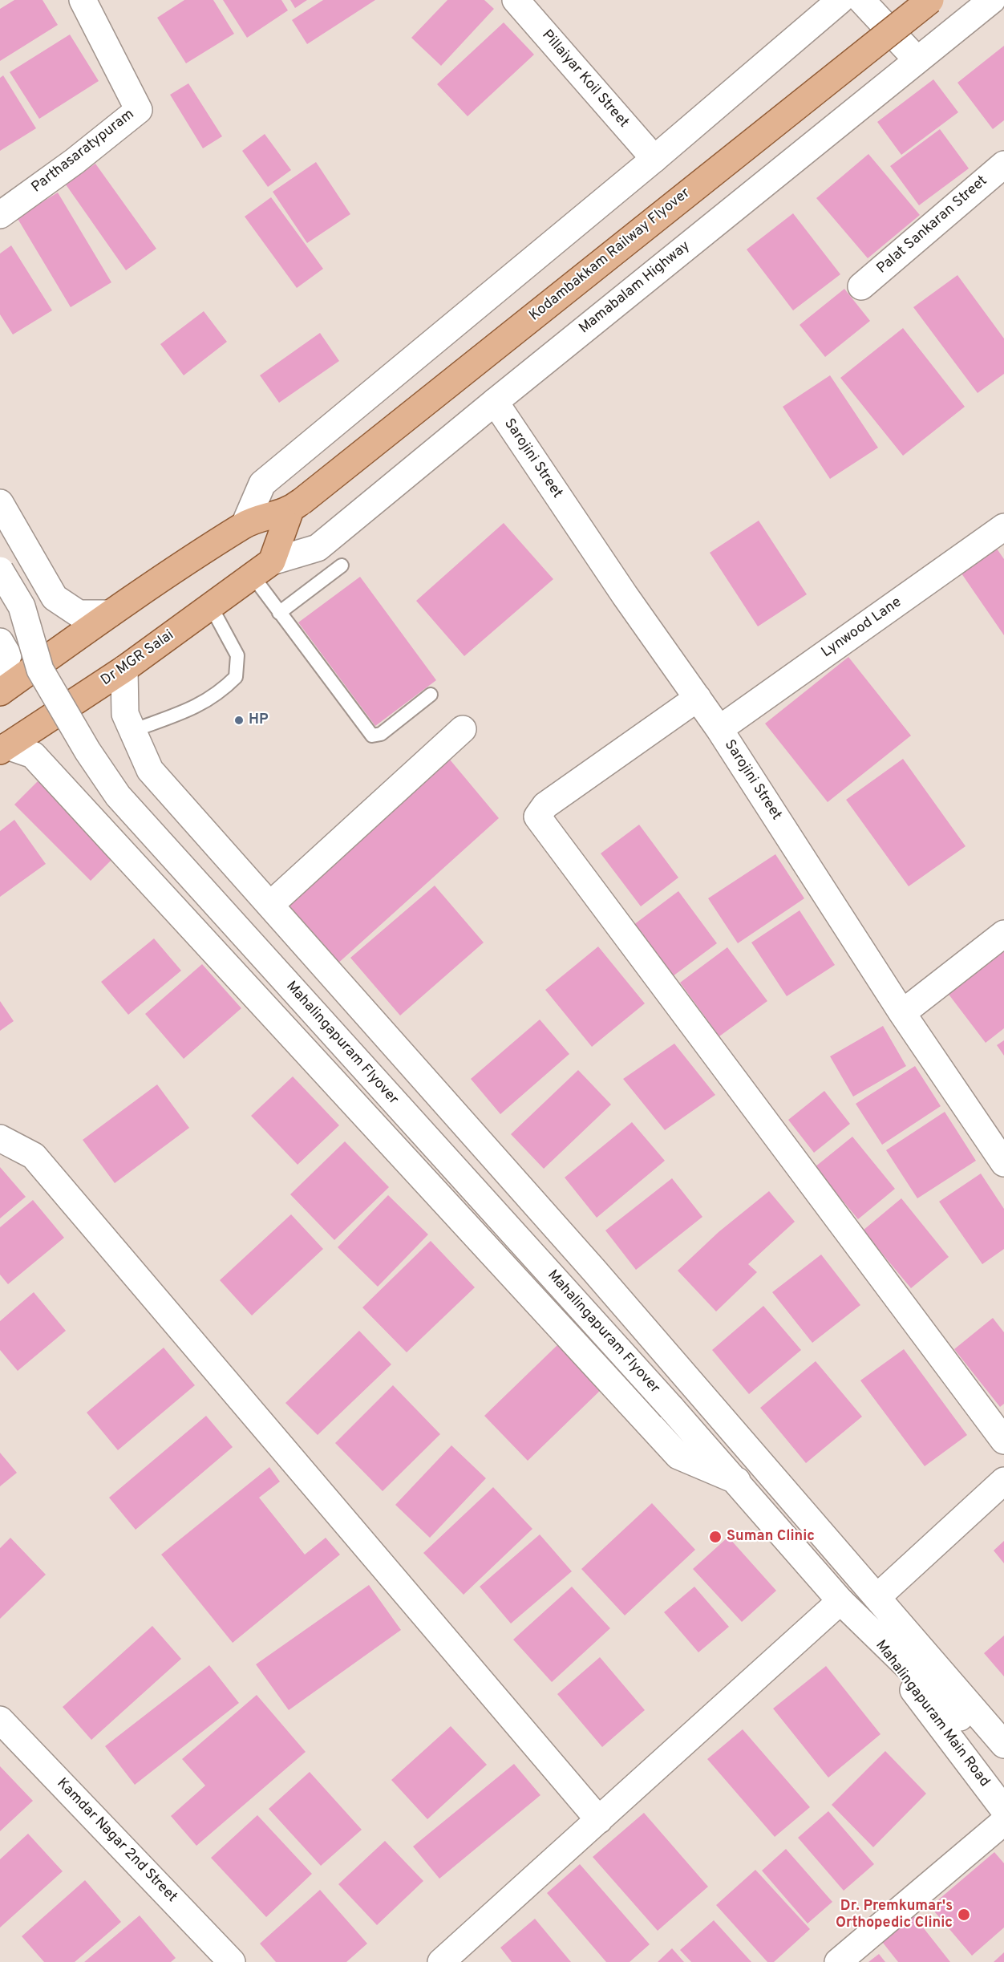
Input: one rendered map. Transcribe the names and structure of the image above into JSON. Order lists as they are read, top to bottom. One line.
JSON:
{"streets":{"main road":["Kodambakkam Railway Flyover","Dr MGR Salai"],"street":["Pillaiyar Koil Street","Parthasaratypuram","Palat Sankaran Street","Mamabalam Highway","Sarojini Street","Lynwood Lane","Mahalingapuram Flyover","Mahalingapuram Main Road","Kamdar Nagar 2nd Street"]},"crossings":[["Mamabalam Highway","Sarojini Street"],["Mamabalam Highway","Dr MGR Salai"],["Sarojini Street","Lynwood Lane"],["Mahalingapuram Flyover","Mahalingapuram Main Road"]],"places":["HP","Suman Clinic","Dr. Premkumar's Orthopedic Clinic"]}
